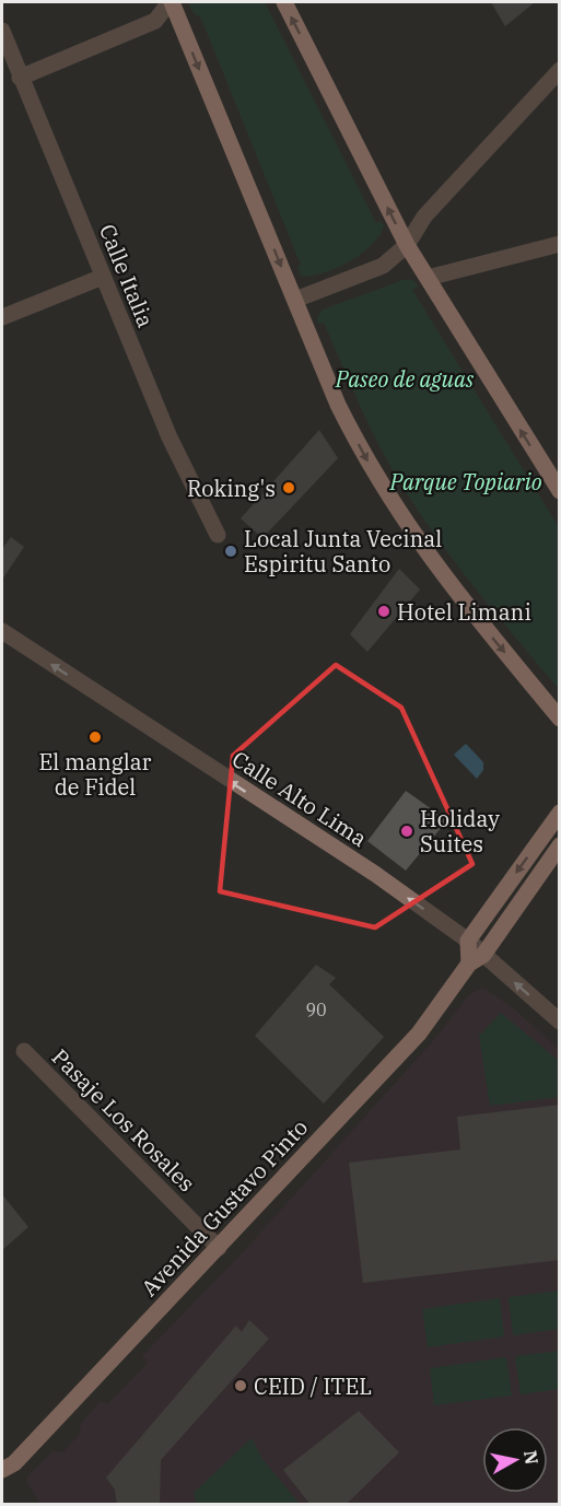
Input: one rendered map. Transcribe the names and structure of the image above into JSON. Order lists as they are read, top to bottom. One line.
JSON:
{"streets":{"main road":["Avenida Gustavo Pinto"],"street":["Calle Italia","Calle Alto Lima","Pasaje Los Rosales"]},"crossings":[["Calle Alto Lima","Avenida Gustavo Pinto"],["Pasaje Los Rosales","Avenida Gustavo Pinto"]],"one_way":["Calle Alto Lima"],"parks":["Paseo de aguas","Parque Topiario"],"places":["Roking's","Local Junta Vecinal Espiritu Santo","Hotel Limani","El manglar de Fidel","Holiday Suites","CEID / ITEL"],"house_numbers":["90"],"north":"right"}
